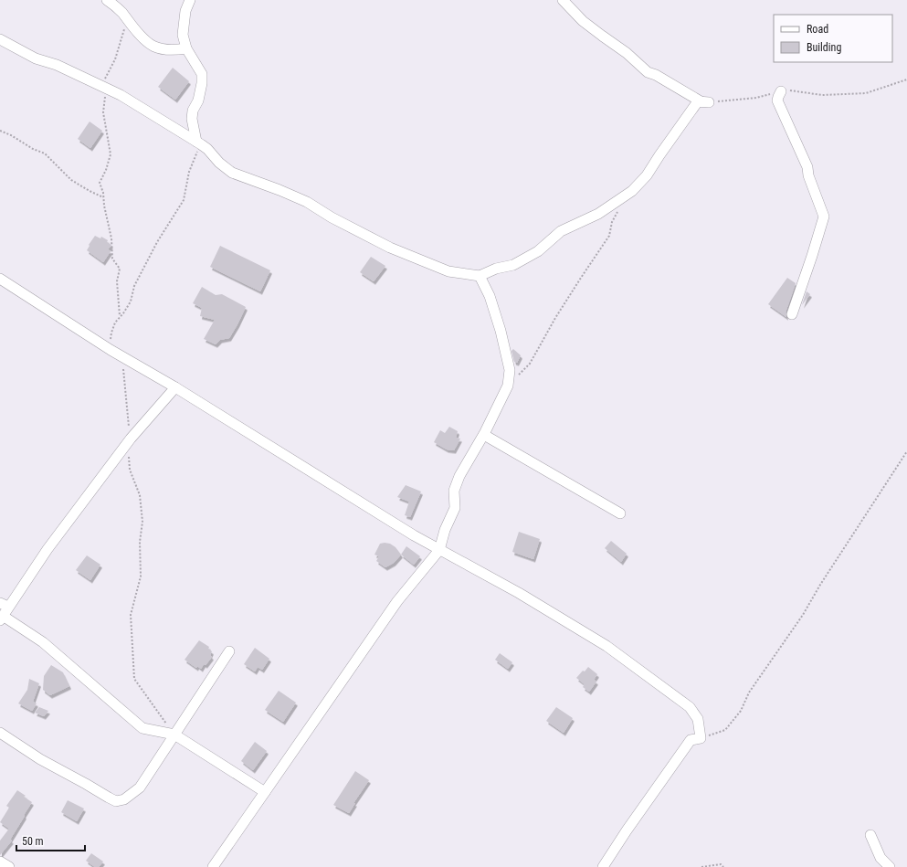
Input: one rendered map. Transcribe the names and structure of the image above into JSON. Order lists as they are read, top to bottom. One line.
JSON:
{"legend":["Road","Building"],"scale_bar":"50 m"}
